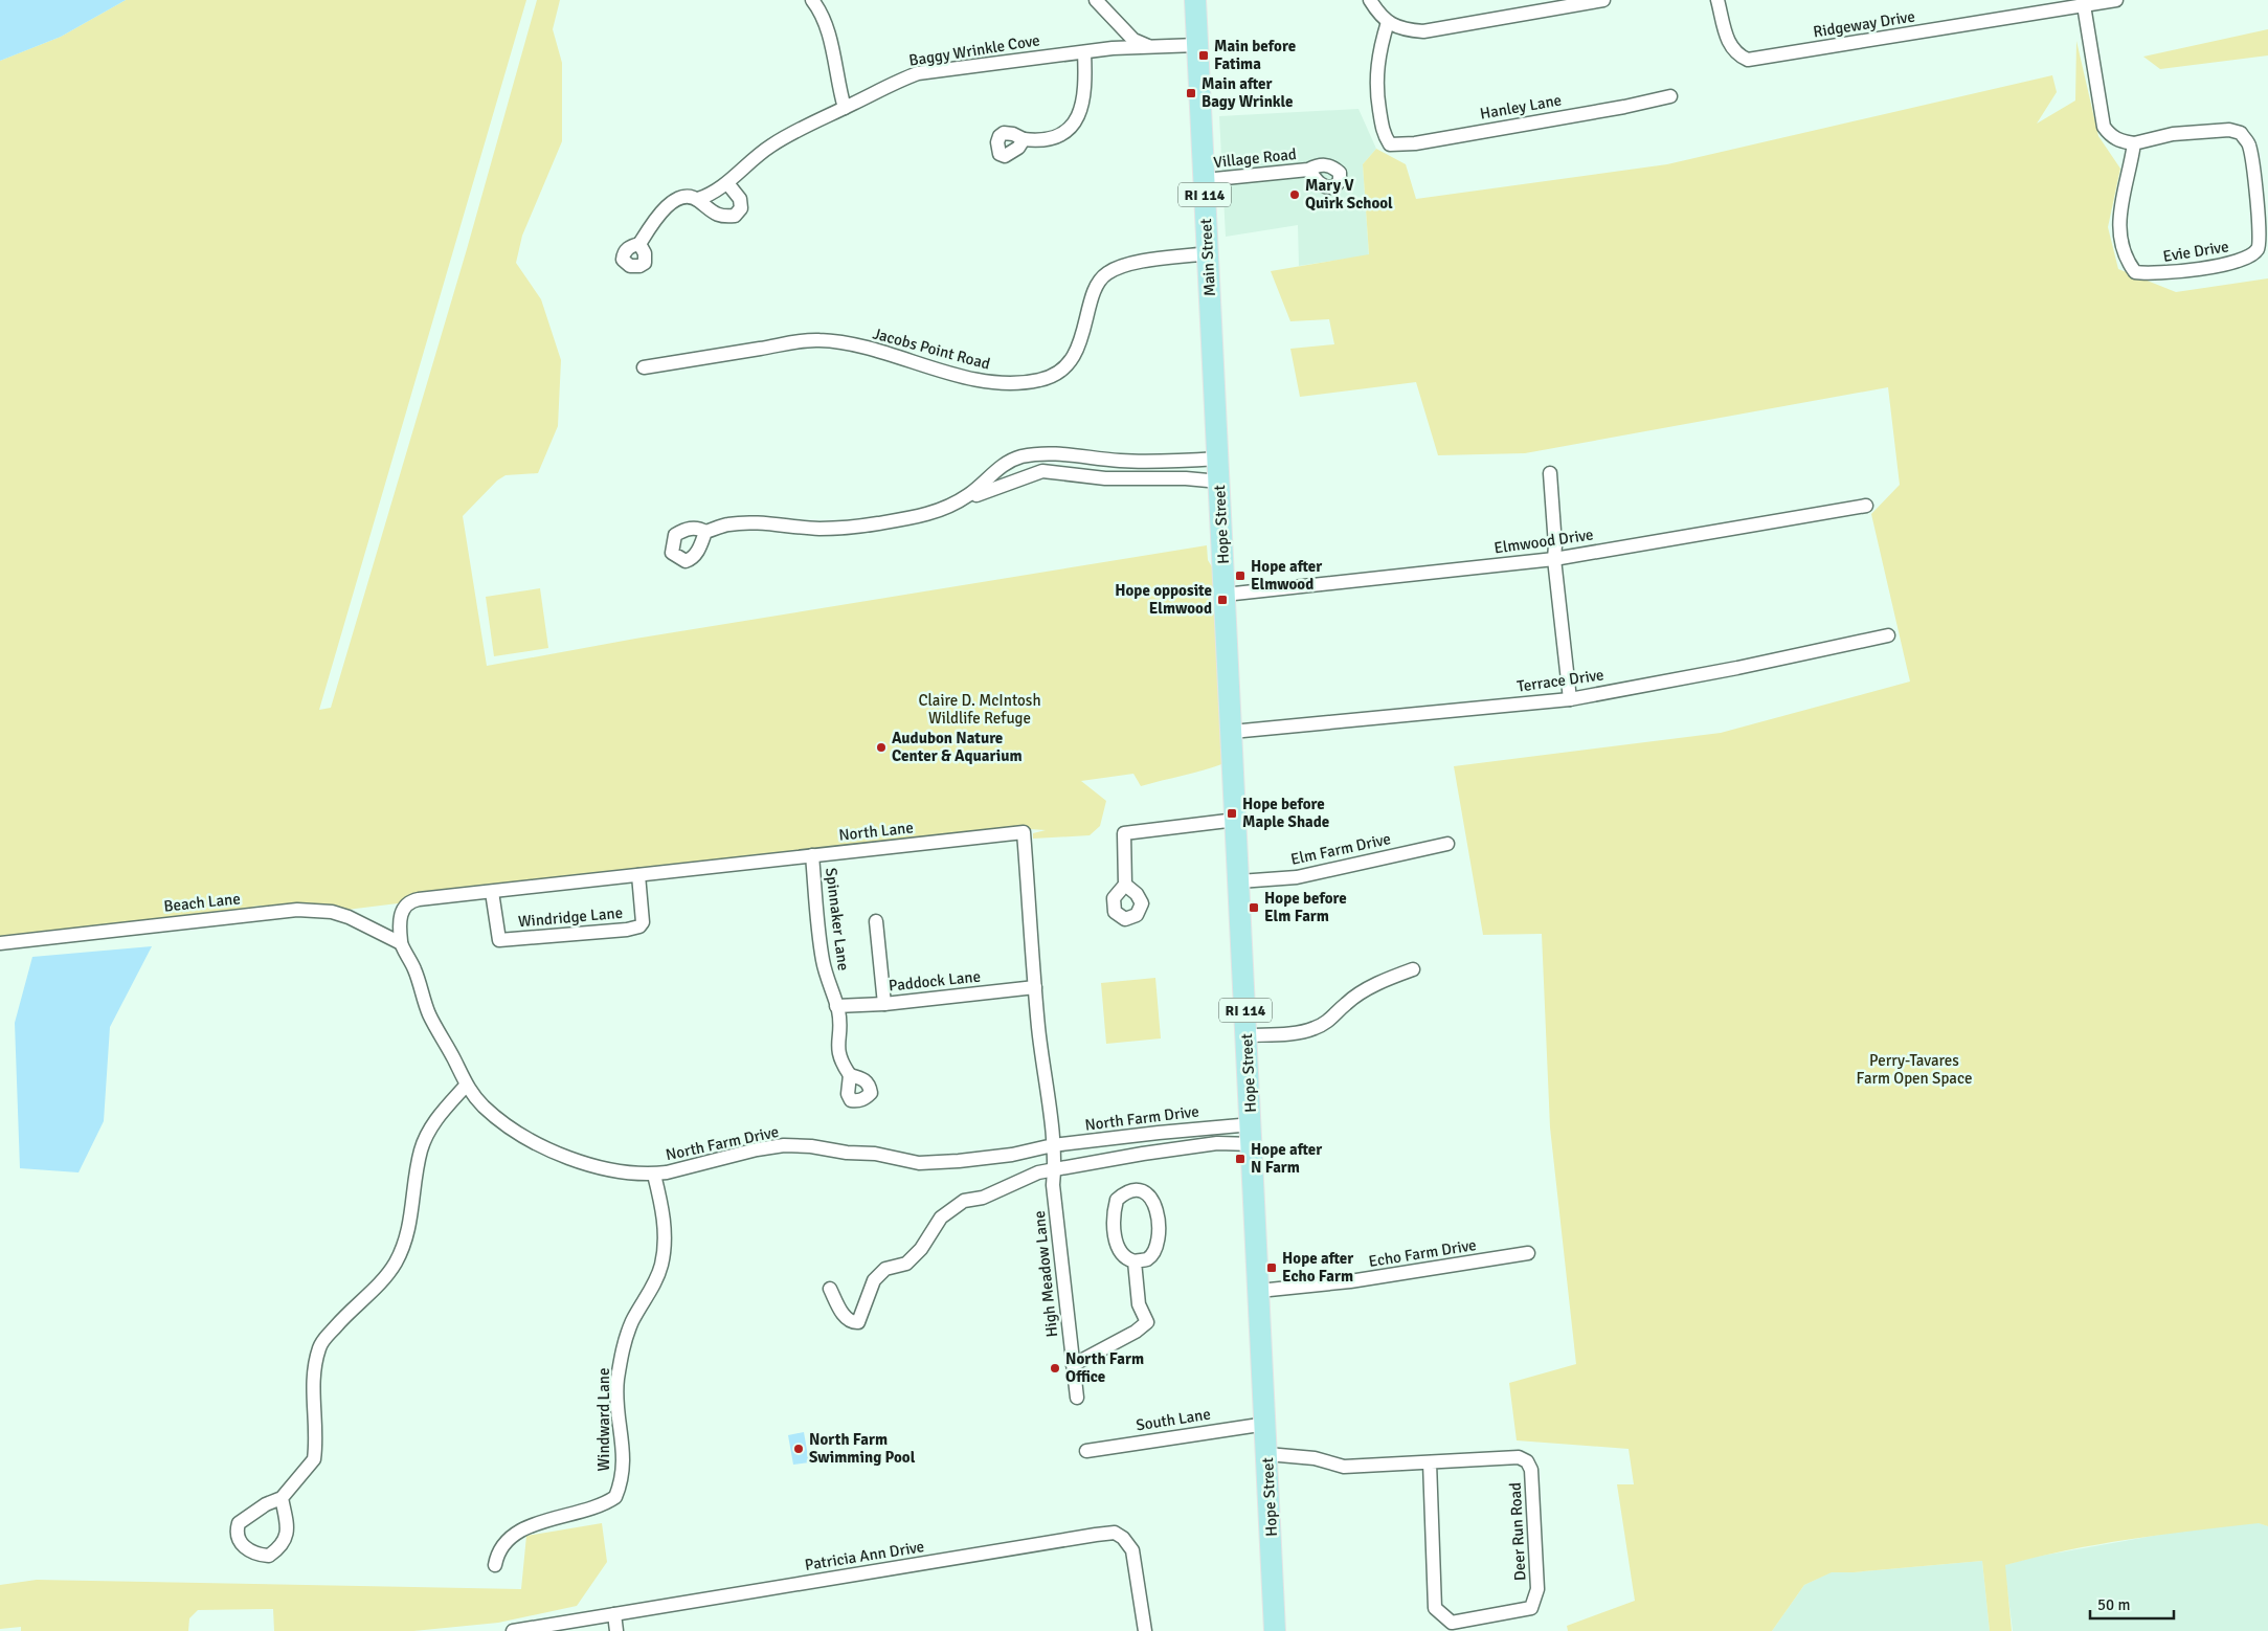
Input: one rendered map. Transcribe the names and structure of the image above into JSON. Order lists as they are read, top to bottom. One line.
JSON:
{"streets":{"main road":["RI 114","Main Street","Hope Street"],"street":["Ridgeway Drive","Baggy Wrinkle Cove","Hanley Lane","Village Road","Evie Drive","Jacobs Point Road","Elmwood Drive","Terrace Drive","North Lane","Elm Farm Drive","Beach Lane","Windridge Lane","Spinnaker Lane","Paddock Lane","North Farm Drive","Echo Farm Drive","High Meadow Lane","Windward Lane","South Lane","Deer Run Road","Patricia Ann Drive"]},"crossings":[["Ridgeway Drive","Evie Drive"],["Baggy Wrinkle Cove","Main Street"],["Village Road","Main Street"],["Main Street","Jacobs Point Road"],["Main Street","Hope Street"],["Hope Street","Elmwood Drive"],["Hope Street","Terrace Drive"],["Hope Street","Elm Farm Drive"],["Hope Street","North Farm Drive"],["Hope Street","Echo Farm Drive"],["Hope Street","South Lane"],["Hope Street","Deer Run Road"],["North Lane","Windridge Lane"],["North Lane","Spinnaker Lane"],["North Lane","Paddock Lane"],["North Lane","North Farm Drive"],["North Lane","High Meadow Lane"],["Beach Lane","North Farm Drive"],["Spinnaker Lane","Paddock Lane"],["North Farm Drive","High Meadow Lane"],["North Farm Drive","Windward Lane"]],"parks":["Claire D. McIntosh Wildlife Refuge","Perry-Tavares Farm Open Space"],"places":{"transit":["Main before Fatima","Main after Bagy Wrinkle","Hope after Elmwood","Hope opposite Elmwood","Hope before Maple Shade","Hope before Elm Farm","Hope after N Farm","Hope after Echo Farm"],"other":["Mary V Quirk School","Audubon Nature Center & Aquarium","North Farm Office","North Farm Swimming Pool"]},"scale_bar":"50 m"}
